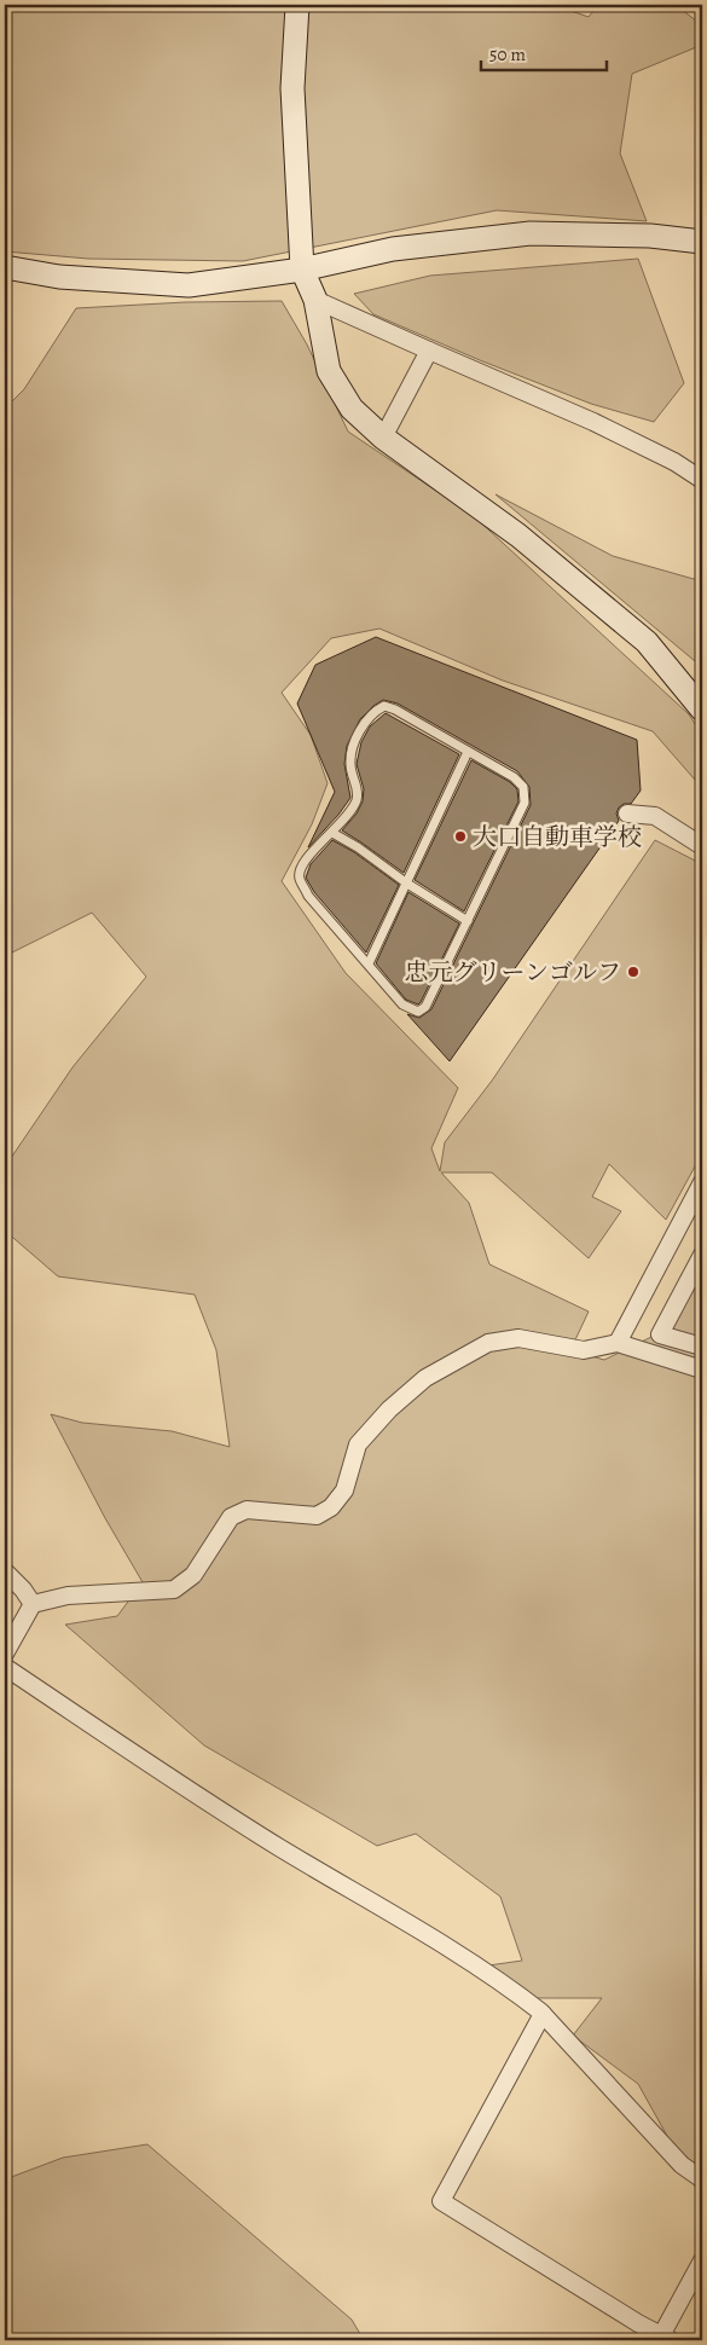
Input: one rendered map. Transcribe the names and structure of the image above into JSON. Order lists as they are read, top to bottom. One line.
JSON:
{"places":["大口自動車学校","忠元グリーンゴルフ"],"scale_bar":"50 m"}
